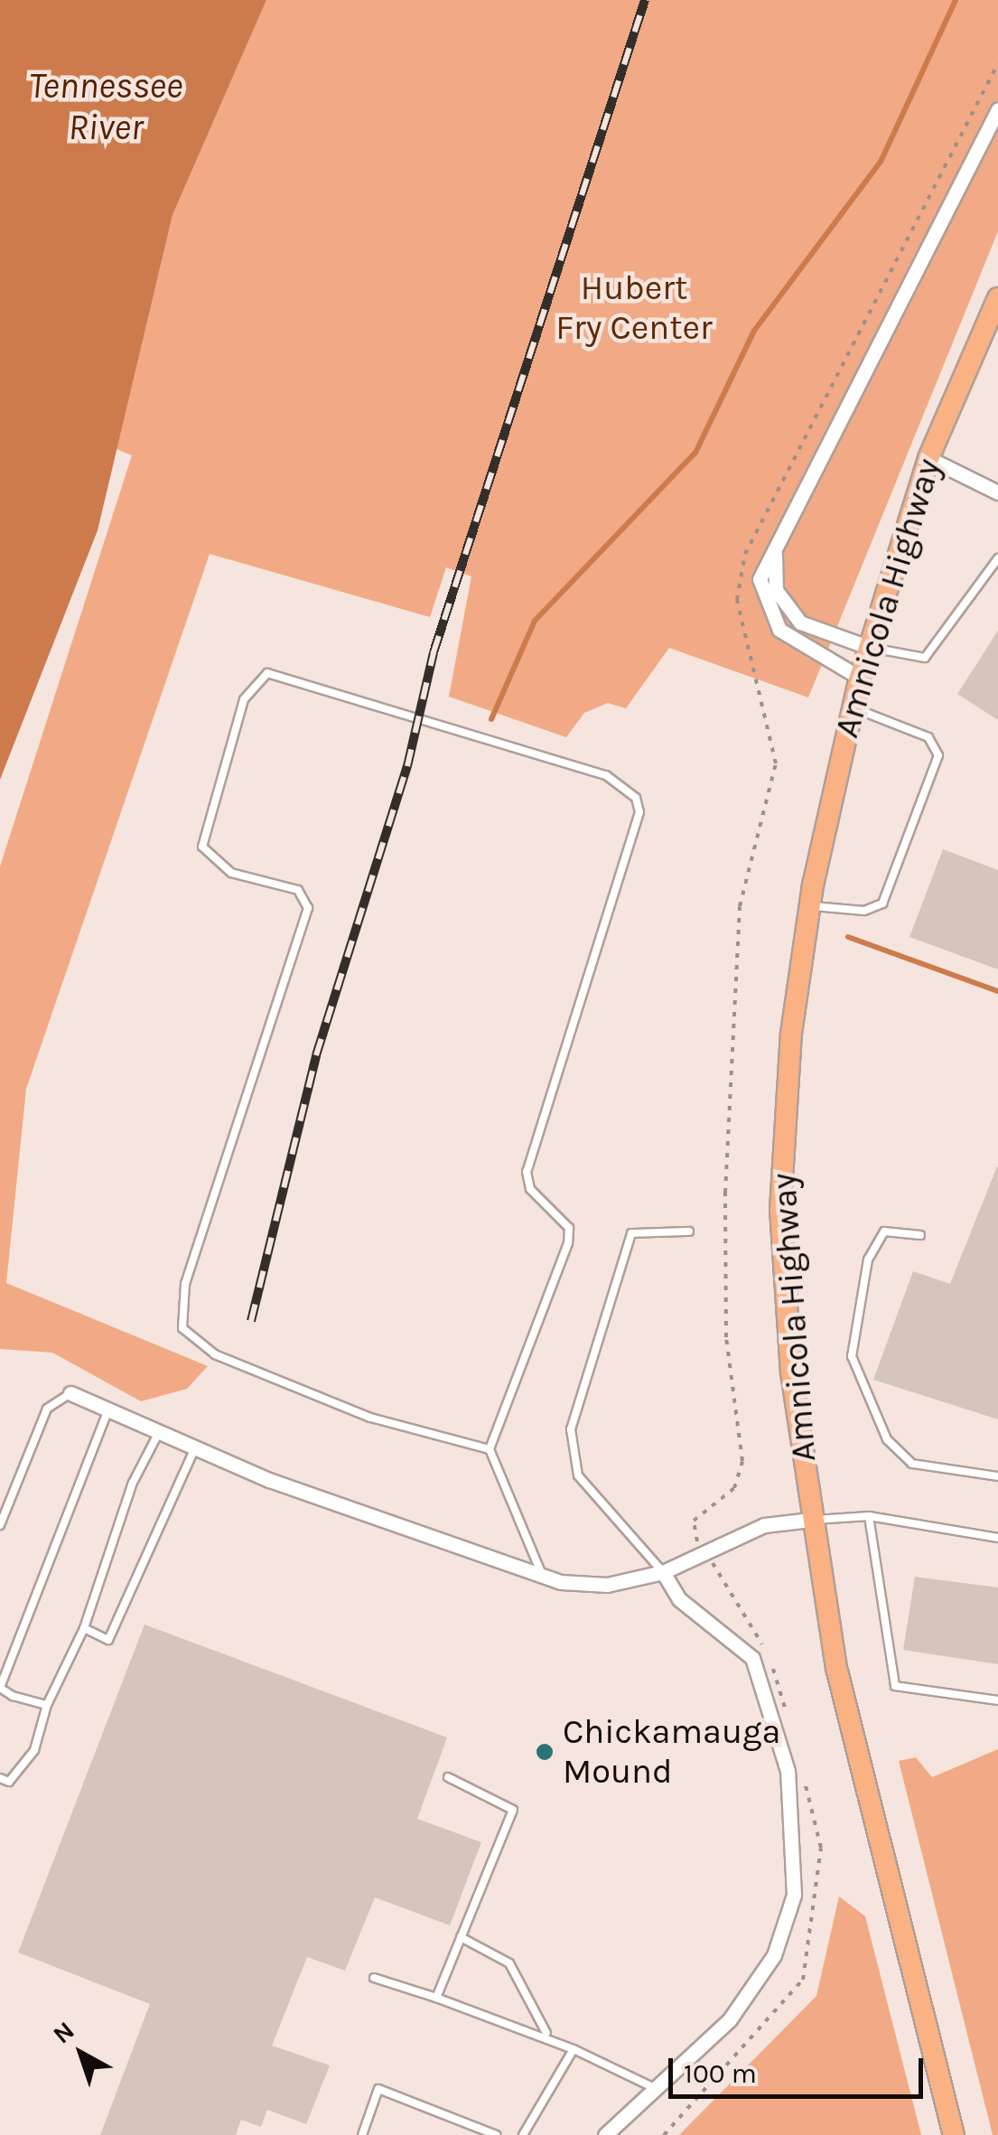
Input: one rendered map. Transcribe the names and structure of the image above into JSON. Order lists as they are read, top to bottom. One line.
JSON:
{"streets":{"main road":["Amnicola Highway"]},"water":["Tennessee River"],"parks":["Hubert Fry Center"],"places":["Chickamauga Mound"],"scale_bar":"100 m","north":"top left"}
